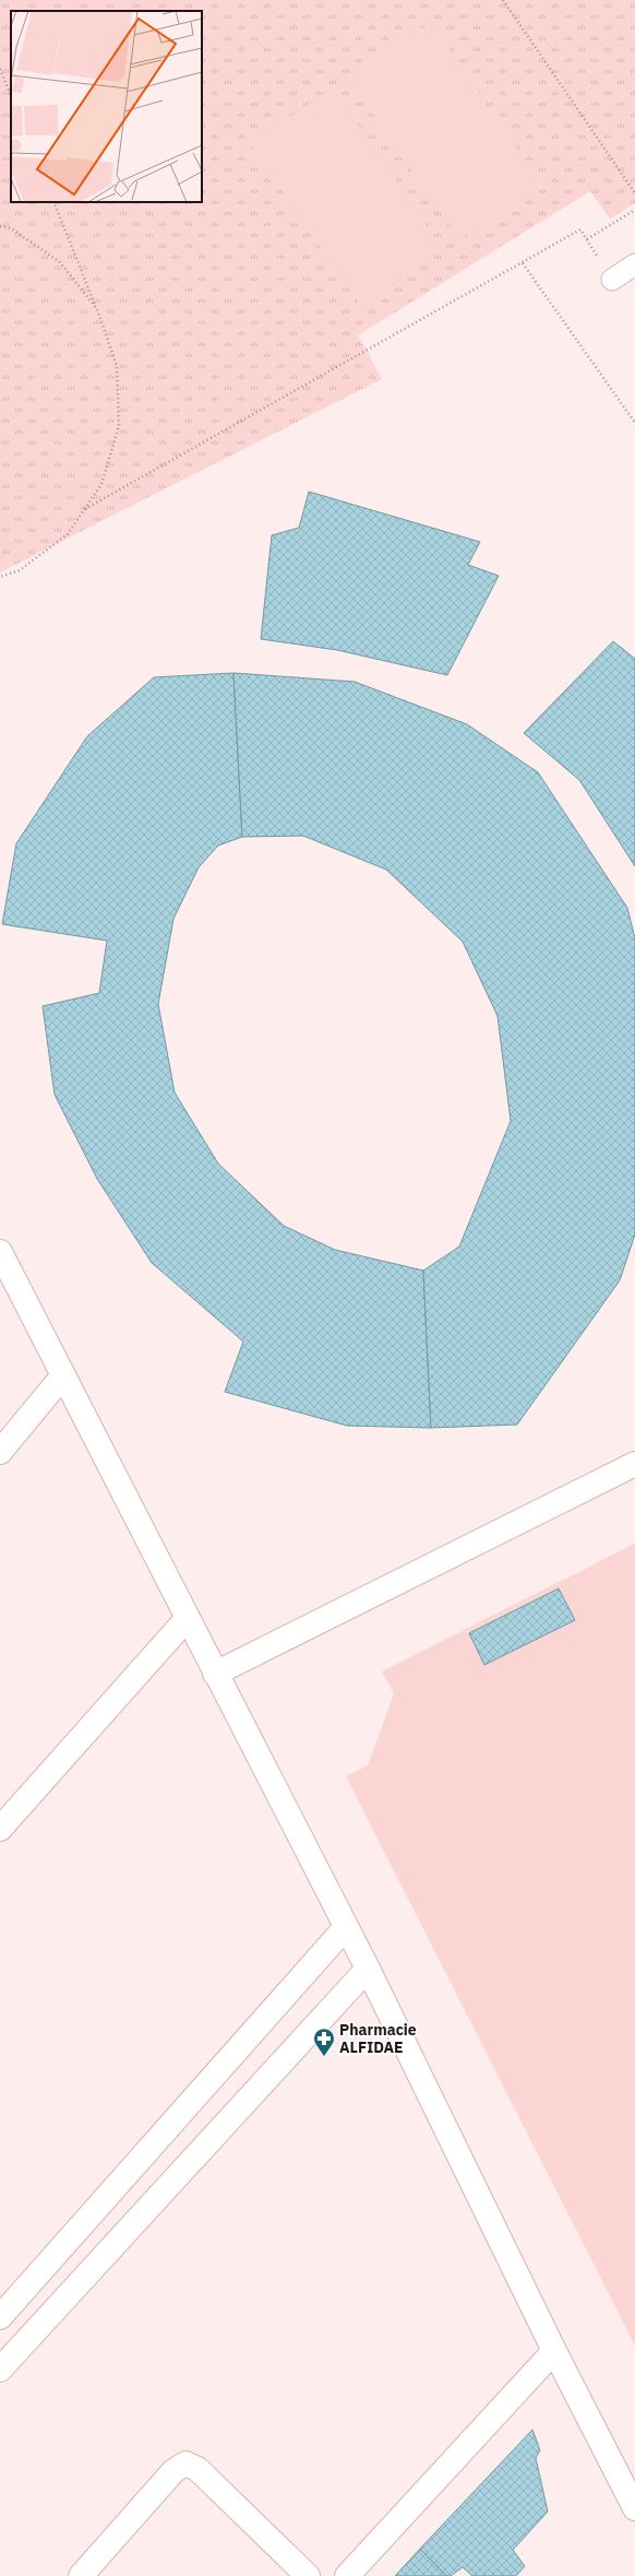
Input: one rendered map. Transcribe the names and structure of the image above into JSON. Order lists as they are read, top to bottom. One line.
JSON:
{"places":{"pharmacy":["Pharmacie ALFIDAE"]}}
